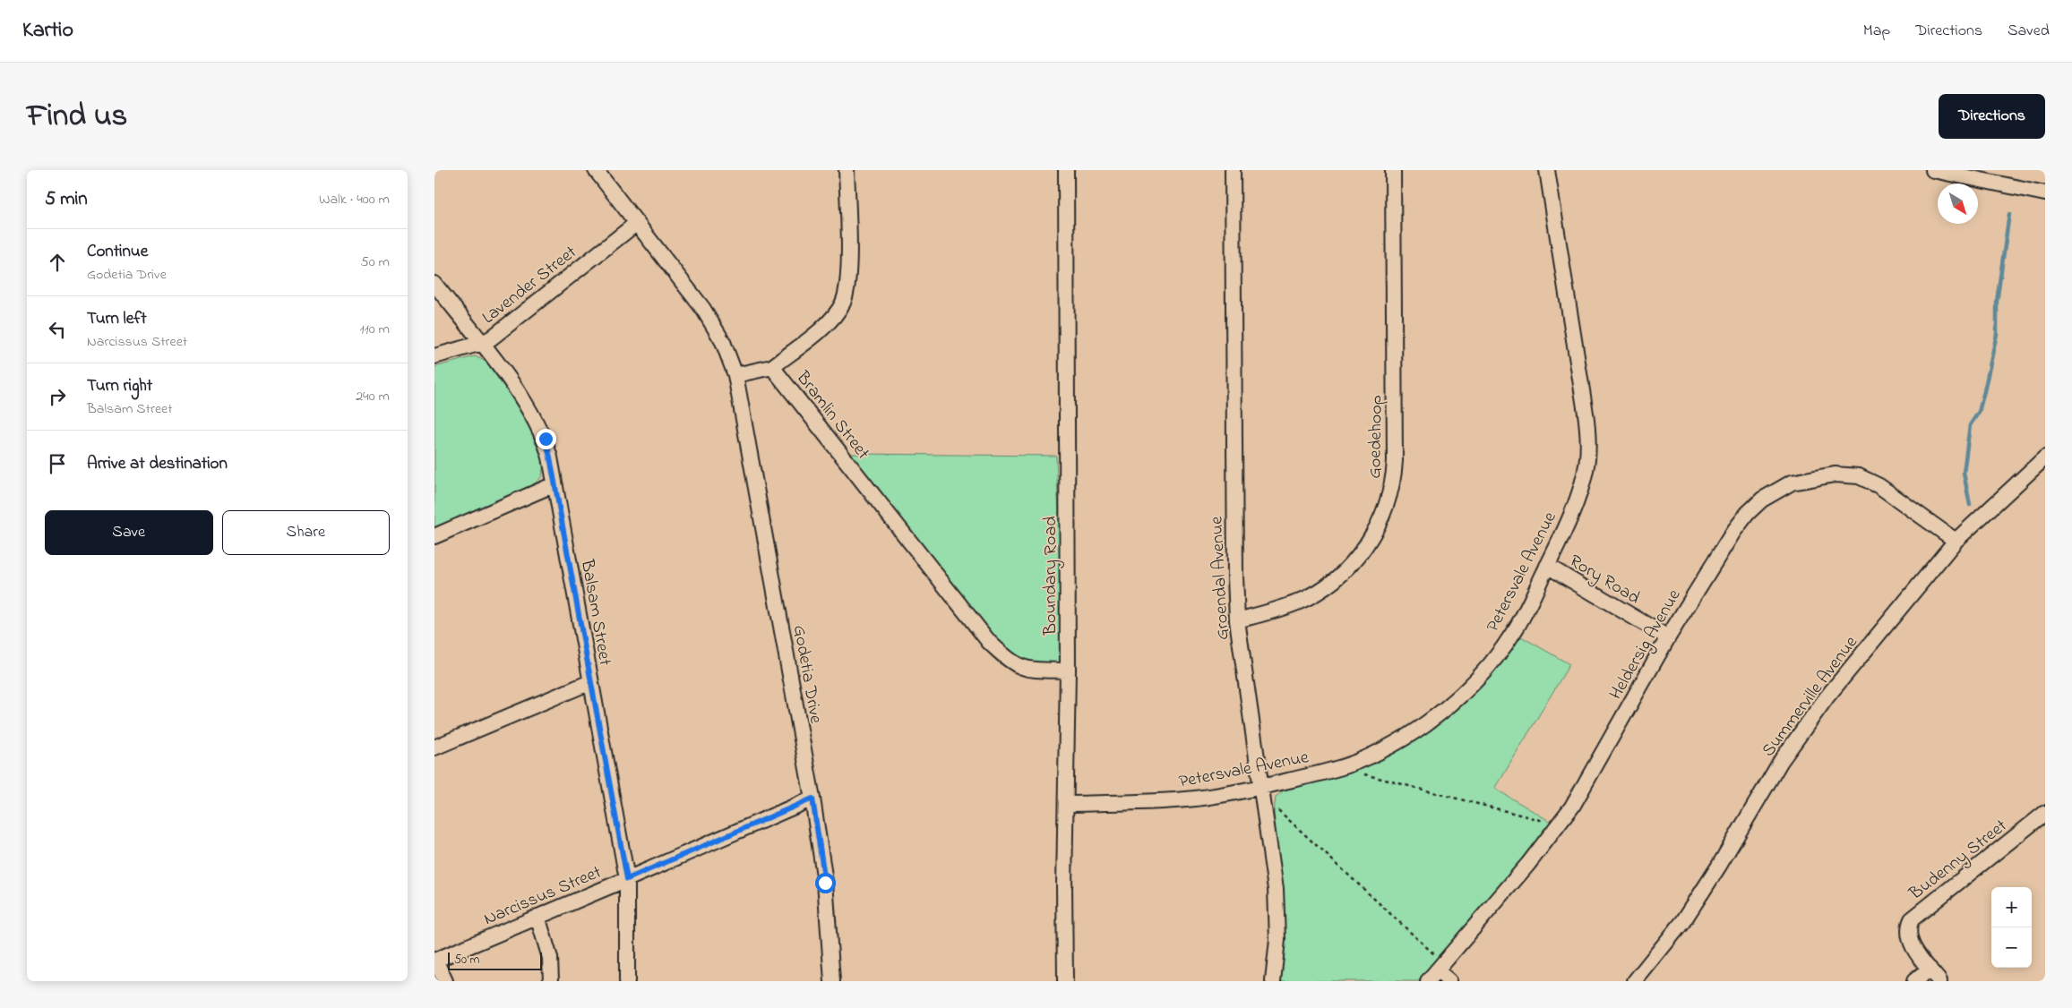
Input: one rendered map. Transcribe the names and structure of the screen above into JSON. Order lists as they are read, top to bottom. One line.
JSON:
{"streets":{"street":["Lavender Street","Bramlin Street","Goedehoop","Petersvale Avenue","Boundary Road","Groendal Avenue","Rory Road","Balsam Street","Heldersig Avenue","Godetia Drive","Summerville Avenue","Budenny Street","Narcissus Street"]},"crossings":[["Lavender Street","Balsam Street"],["Bramlin Street","Boundary Road"],["Bramlin Street","Godetia Drive"],["Goedehoop","Groendal Avenue"],["Petersvale Avenue","Boundary Road"],["Petersvale Avenue","Groendal Avenue"],["Petersvale Avenue","Rory Road"],["Rory Road","Heldersig Avenue"],["Balsam Street","Narcissus Street"],["Heldersig Avenue","Summerville Avenue"],["Godetia Drive","Narcissus Street"]],"scale_bar":"50 m","north":"bottom right","page":{"header":"Kartio","nav":["Map","Directions","Saved"],"title":"Find us","buttons":["Directions",["Save","Share"]],"heading":["5 min","Walk · 400 m"],"list":[["Continue","Godetia Drive","50 m"],["Turn left","Narcissus Street","110 m"],["Turn right","Balsam Street","240 m"],"Arrive at destination"],"map_buttons":["+","−"],"scale":"50 m"}}
